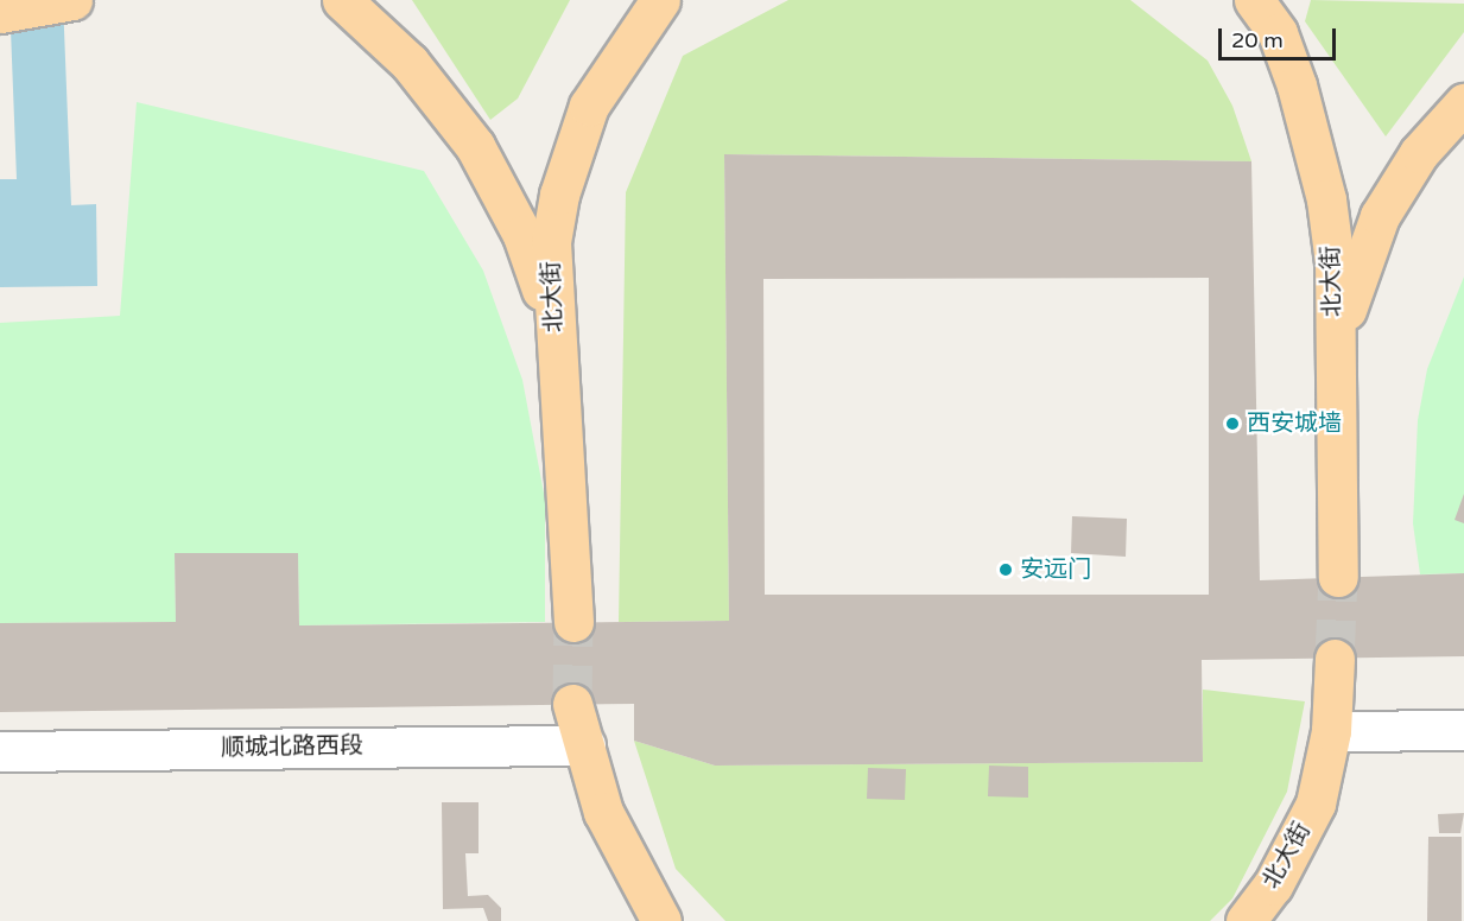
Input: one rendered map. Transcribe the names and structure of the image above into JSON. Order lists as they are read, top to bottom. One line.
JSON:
{"streets":{"main road":["北大街"],"street":["顺城北路西段"]},"places":["西安城墙","安远门"],"scale_bar":"20 m"}
